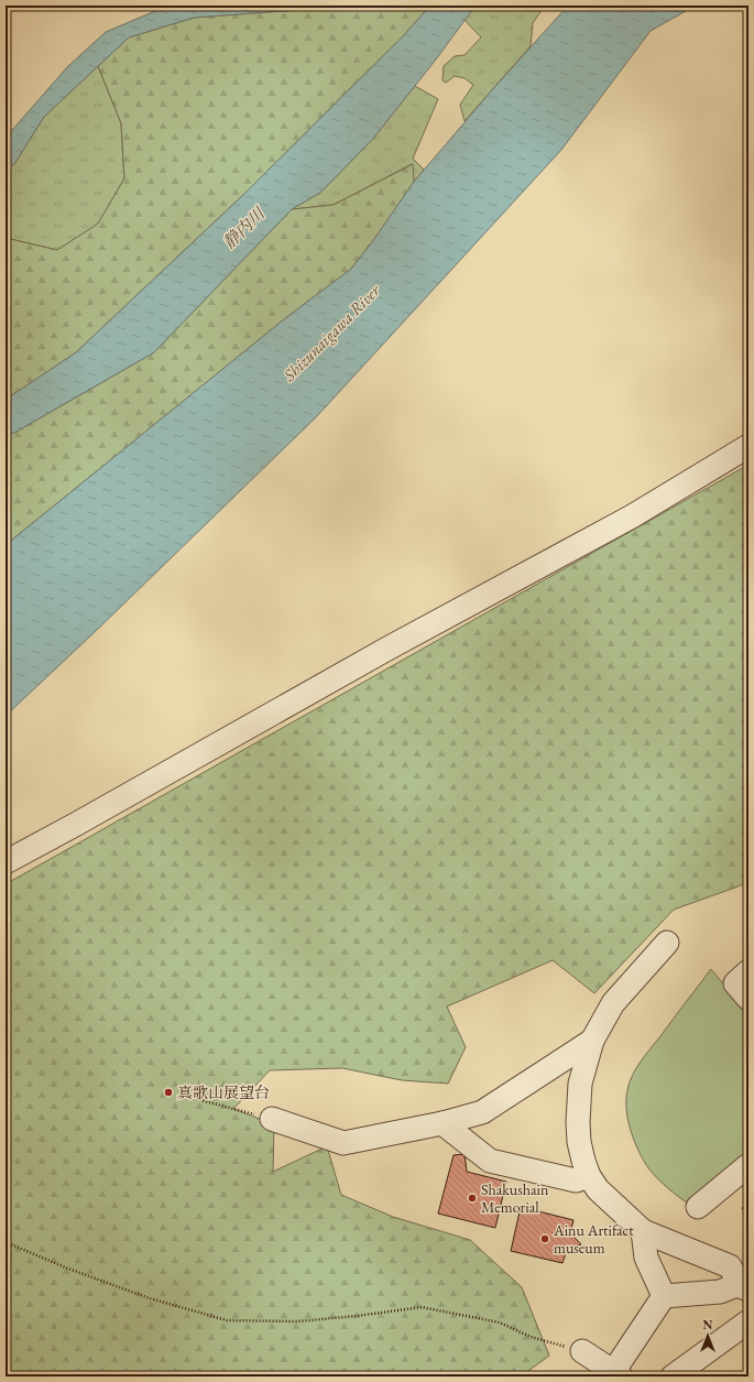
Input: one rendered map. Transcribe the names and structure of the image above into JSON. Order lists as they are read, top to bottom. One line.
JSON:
{"water":["静内川","Shizunaigawa River"],"places":["真歌山展望台","Shakushain Memorial","Ainu Artifact museum"],"north":"top"}
